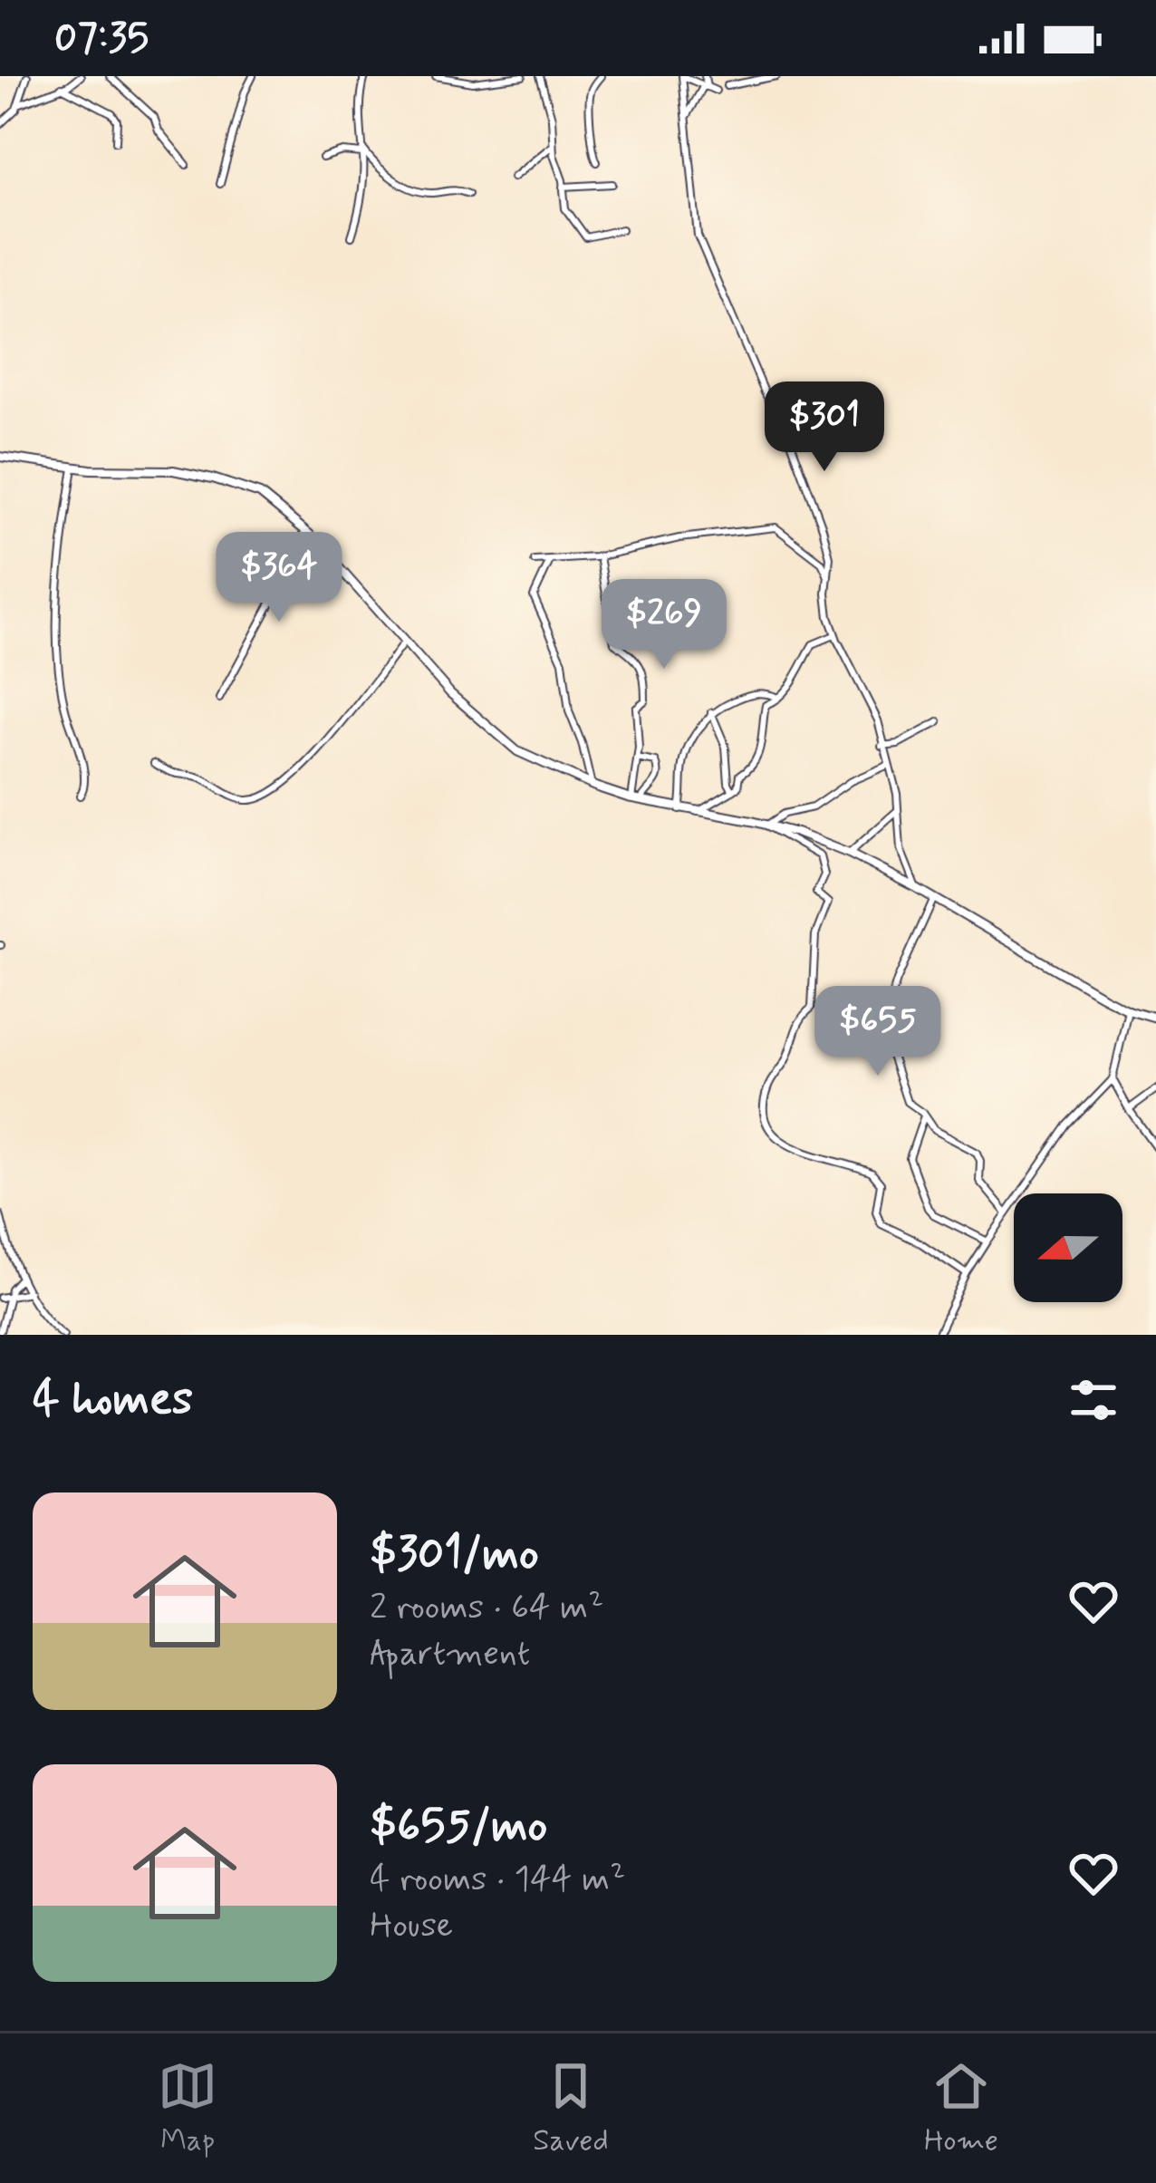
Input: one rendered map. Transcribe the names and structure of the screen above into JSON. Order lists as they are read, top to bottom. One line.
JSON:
{"north":"left","page":{"status":"07:35","price":["$301","$364","$269","$655"],"heading":"4 homes","list":[{"name":"$301/mo","note":"2 rooms · 64 m² · Apartment"},{"name":"$655/mo","note":"4 rooms · 144 m² · House"}],"tabs":["Map","Saved","Home"]}}
